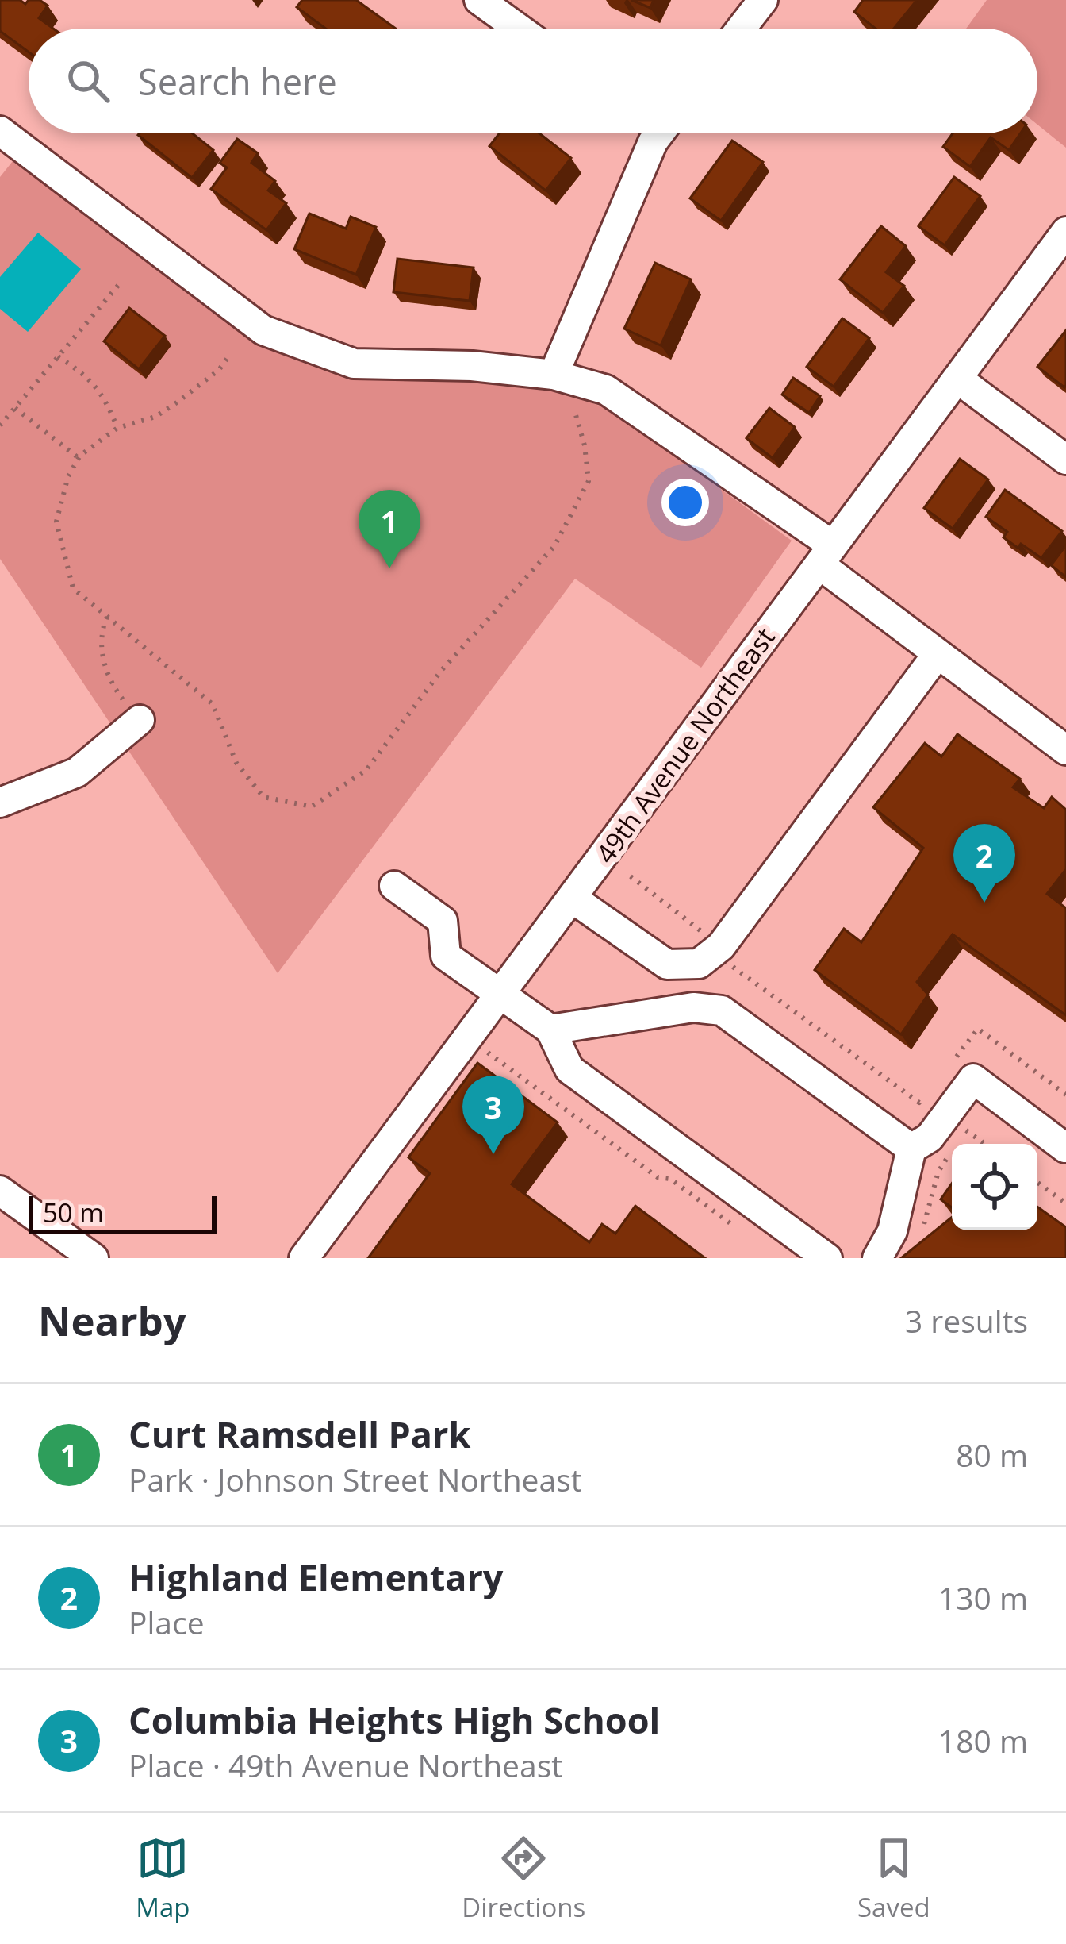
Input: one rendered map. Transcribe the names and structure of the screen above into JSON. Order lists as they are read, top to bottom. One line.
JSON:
{"streets":{"street":["49th Avenue Northeast"]},"scale_bar":"50 m","page":{"search":"Search here","pins":["1","2","3"],"scale":"50 m","heading":["Nearby","3 results"],"list":[{"mark":"1","name":"Curt Ramsdell Park","note":"Park · Johnson Street Northeast","value":"80 m"},{"mark":"2","name":"Highland Elementary","note":"Place","value":"130 m"},{"mark":"3","name":"Columbia Heights High School","note":"Place · 49th Avenue Northeast","value":"180 m"}],"nav":["Map","Directions","Saved"]}}
